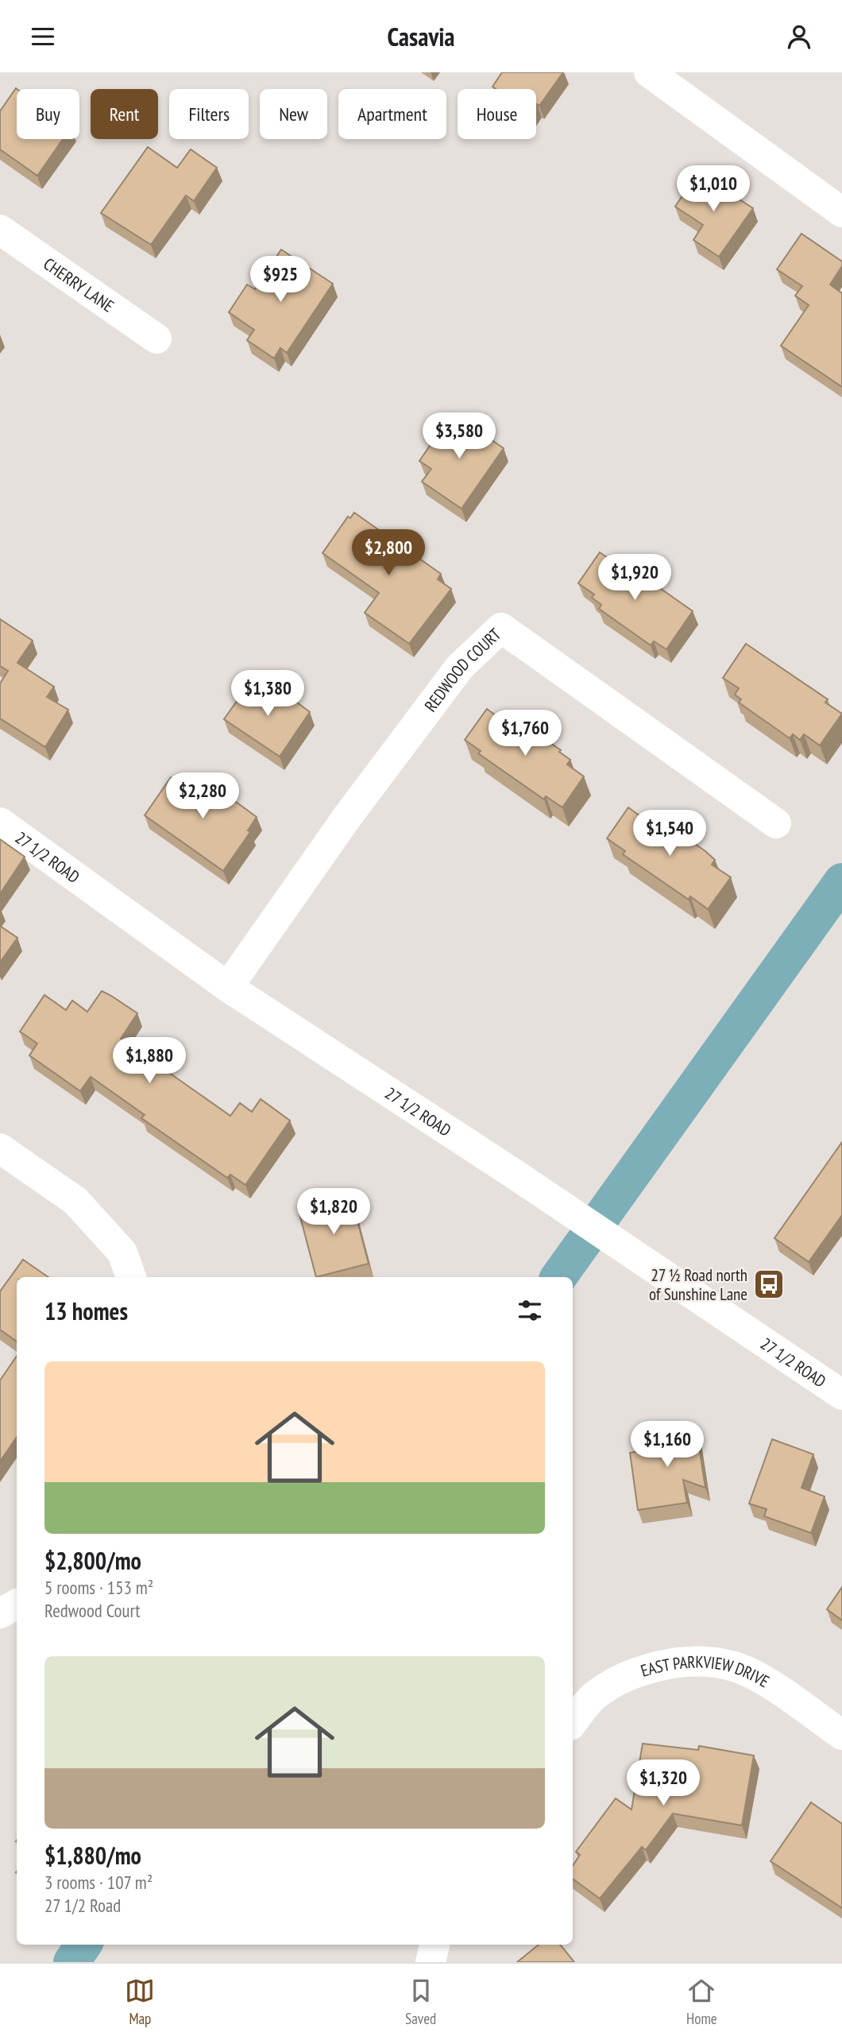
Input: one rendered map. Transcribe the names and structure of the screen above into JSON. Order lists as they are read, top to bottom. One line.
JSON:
{"streets":{"street":["CHERRY LANE","REDWOOD COURT","27 1/2 ROAD","EAST PARKVIEW DRIVE"]},"crossings":[["REDWOOD COURT","27 1/2 ROAD"]],"places":{"bus stop":["27 ½ Road north of Sunshine Lane"]},"page":{"header":"Casavia","chip":["Buy","Rent","Filters","New","Apartment","House"],"price":["$1,010","$925","$3,580","$2,800","$1,920","$1,380","$1,760","$2,280","$1,540","$1,880","$1,820","$1,160","$1,320"],"heading":"13 homes","list":[{"name":"$2,800/mo","note":"5 rooms · 153 m² · Redwood Court"},{"name":"$1,880/mo","note":"3 rooms · 107 m² · 27 1/2 Road"}],"tabs":["Map","Saved","Home"]}}
